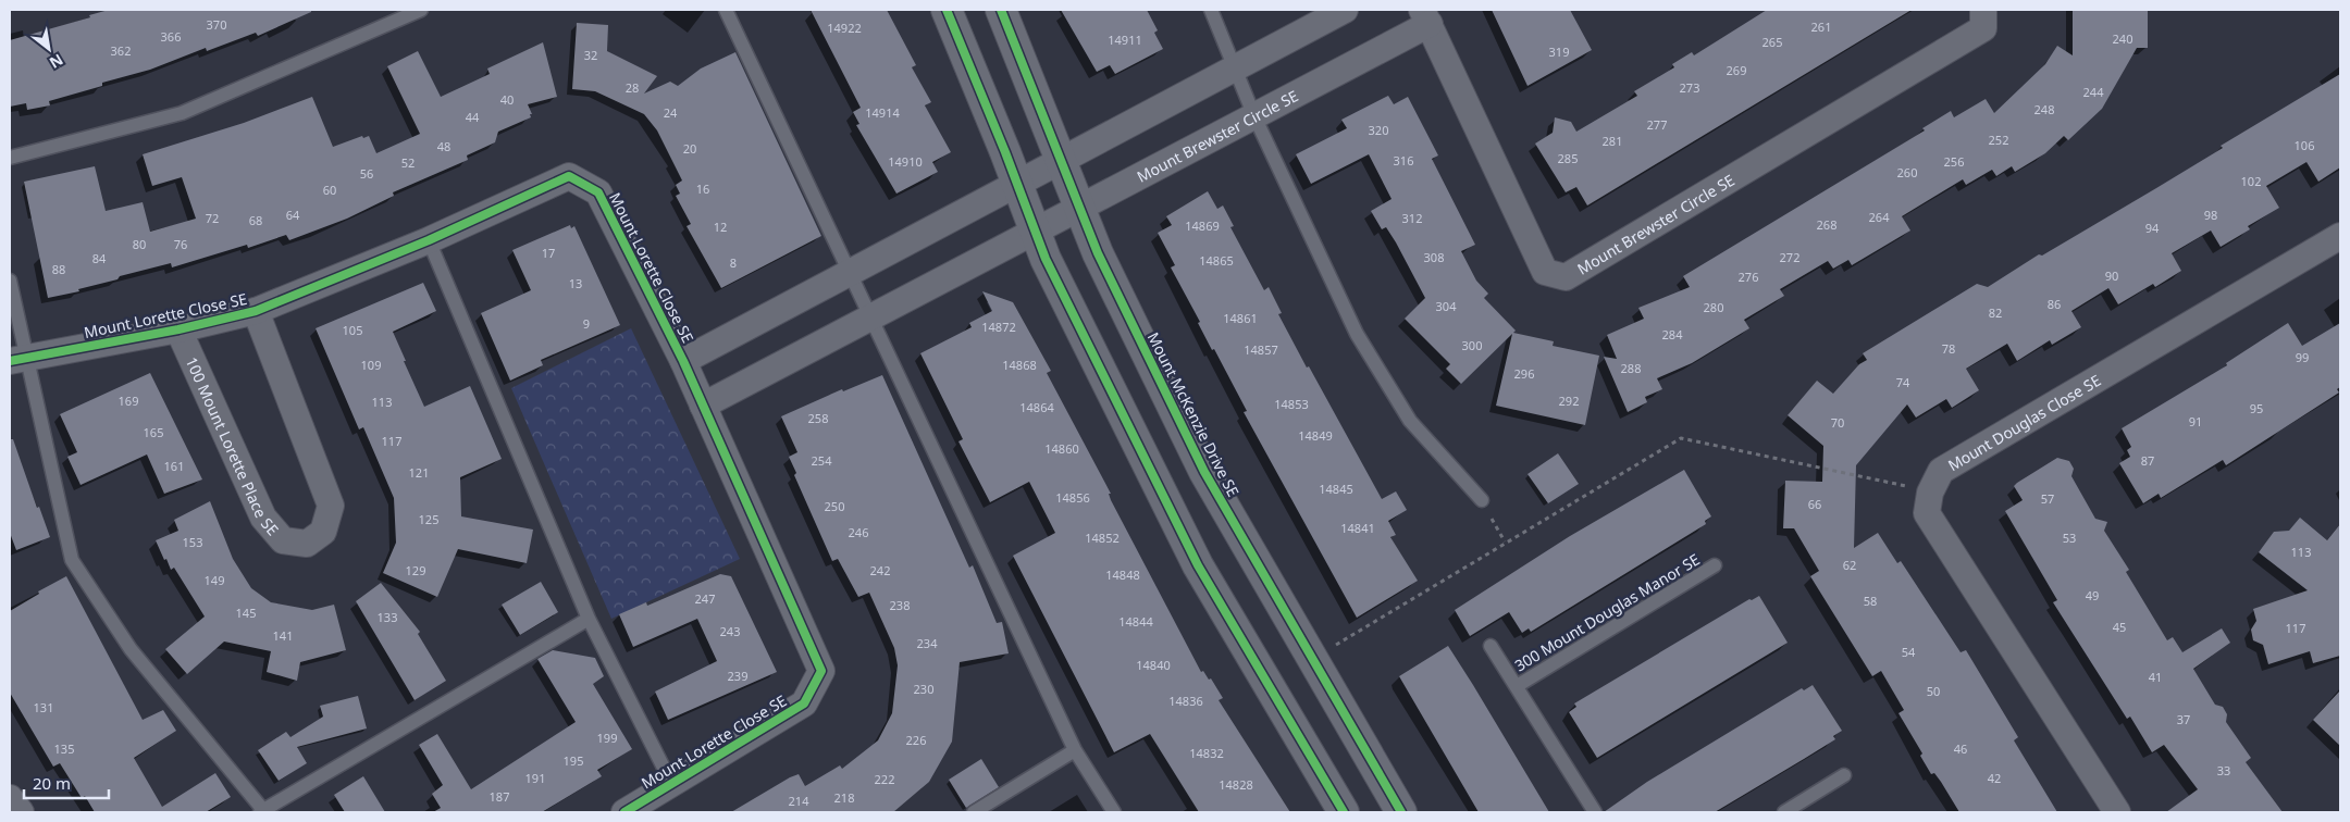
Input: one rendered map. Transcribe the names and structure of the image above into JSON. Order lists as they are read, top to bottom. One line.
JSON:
{"streets":{"street":["Mount Brewster Circle SE","Mount Lorette Close SE","Mount McKenzie Drive SE","Mount Douglas Close SE","100 Mount Lorette Place SE"],"lane":["300 Mount Douglas Manor SE"]},"crossings":[["Mount Brewster Circle SE","Mount McKenzie Drive SE"],["Mount Lorette Close SE","100 Mount Lorette Place SE"]],"house_numbers":["370","261","14922","366","240","14911","265","362","319","32","269","28","273","244","40","248","24","14914","44","277","320","252","281","106","48","20","285","316","14910","256","52","260","56","102","16","60","64","98","264","72","312","68","268","14869","12","94","80","76","17","308","272","84","14865","8","88","90","276","13","86","304","280","82","14861","9","14872","105","284","300","78","14857","99","109","14868","288","296","74","169","292","113","14853","14864","95","258","91","70","165","14849","117","14860","254","87","161","121","14845","14856","57","66","250","125","14841","246","14852","53","153","113","62","129","242","14848","149","49","247","58","238","145","133","14844","45","117","243","141","234","54","14840","239","41","230","50","14836","131","37","199","226","135","46","14832","195","33","191","42","222","14828","187","218","214"],"scale_bar":"20 m","north":"bottom right"}
